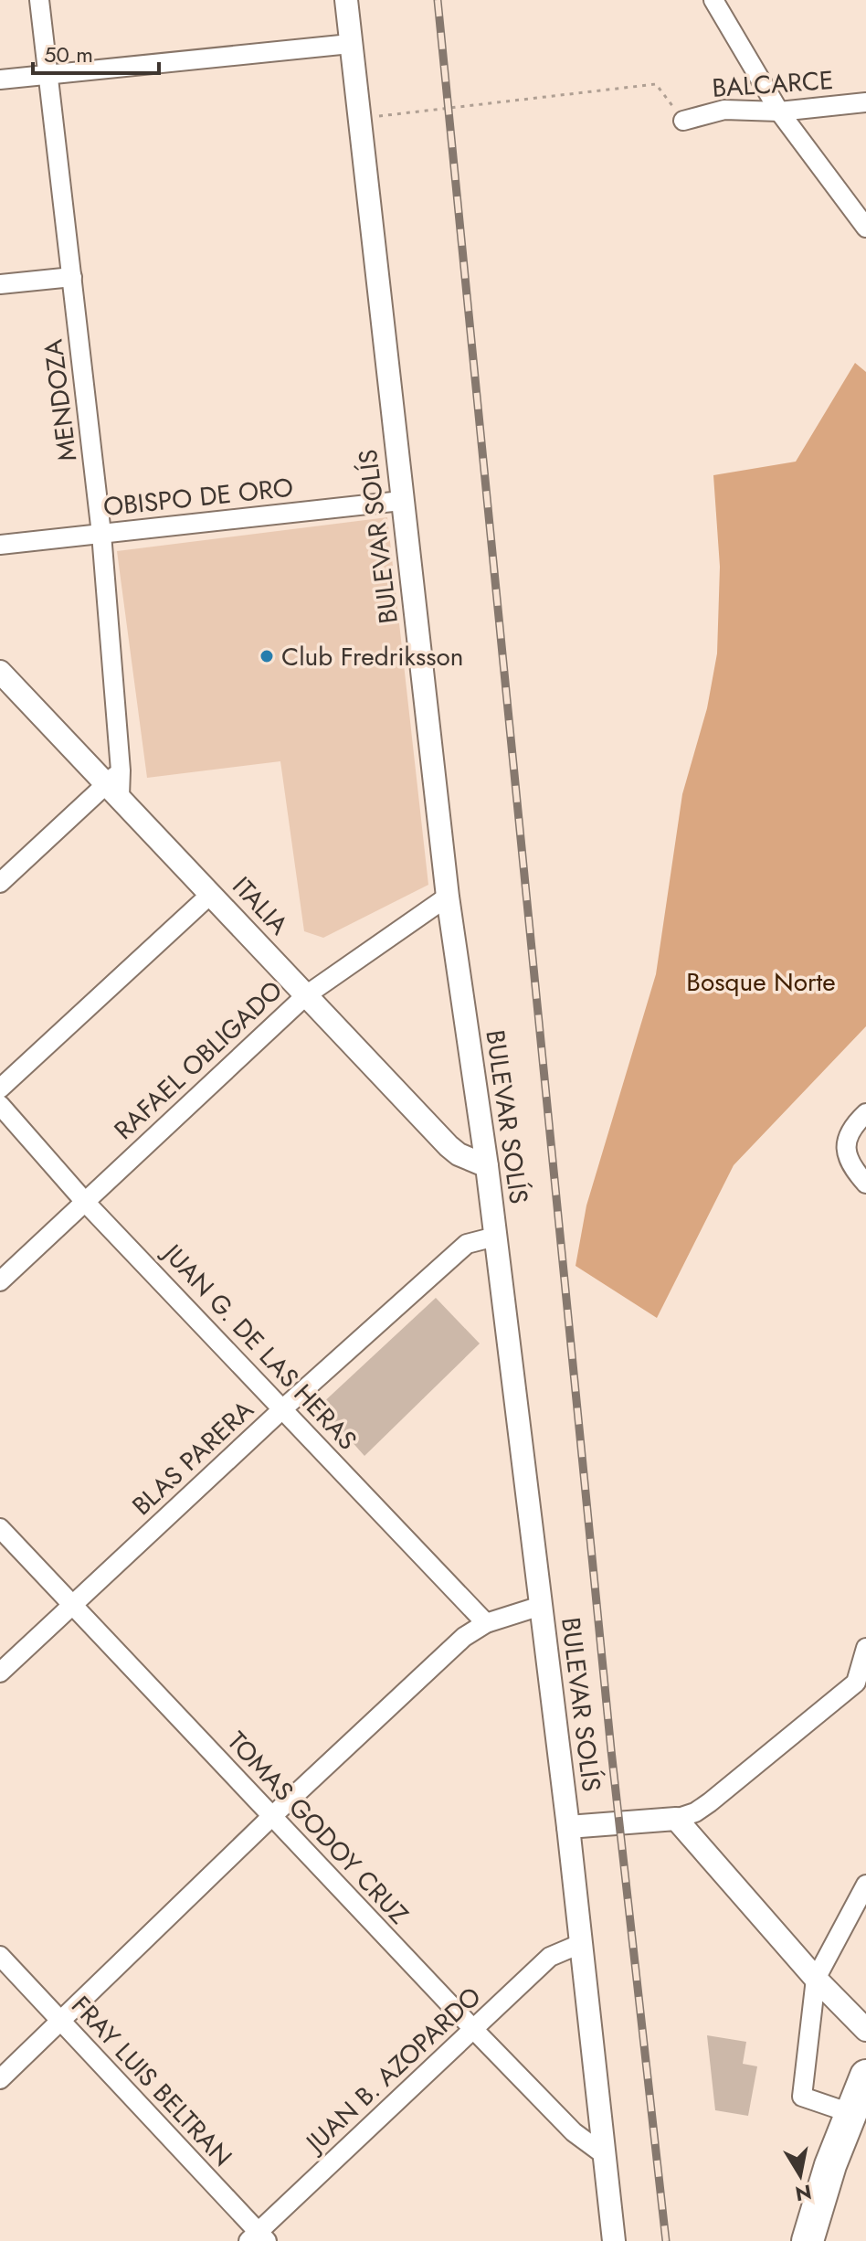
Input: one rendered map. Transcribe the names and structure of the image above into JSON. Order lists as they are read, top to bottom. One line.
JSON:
{"streets":{"street":["BALCARCE","MENDOZA","OBISPO DE ORO","BULEVAR SOLÍS","ITALIA","RAFAEL OBLIGADO","JUAN G. DE LAS HERAS","BLAS PARERA","TOMAS GODOY CRUZ","JUAN B. AZOPARDO","FRAY LUIS BELTRAN"]},"crossings":[["MENDOZA","OBISPO DE ORO"],["MENDOZA","ITALIA"],["OBISPO DE ORO","BULEVAR SOLÍS"],["BULEVAR SOLÍS","ITALIA"],["BULEVAR SOLÍS","RAFAEL OBLIGADO"],["BULEVAR SOLÍS","BLAS PARERA"],["BULEVAR SOLÍS","TOMAS GODOY CRUZ"],["BULEVAR SOLÍS","JUAN B. AZOPARDO"],["ITALIA","RAFAEL OBLIGADO"],["RAFAEL OBLIGADO","JUAN G. DE LAS HERAS"],["JUAN G. DE LAS HERAS","BLAS PARERA"],["BLAS PARERA","TOMAS GODOY CRUZ"],["TOMAS GODOY CRUZ","JUAN B. AZOPARDO"],["JUAN B. AZOPARDO","FRAY LUIS BELTRAN"]],"parks":["Bosque Norte"],"places":["Club Fredriksson"],"scale_bar":"50 m","north":"bottom"}
